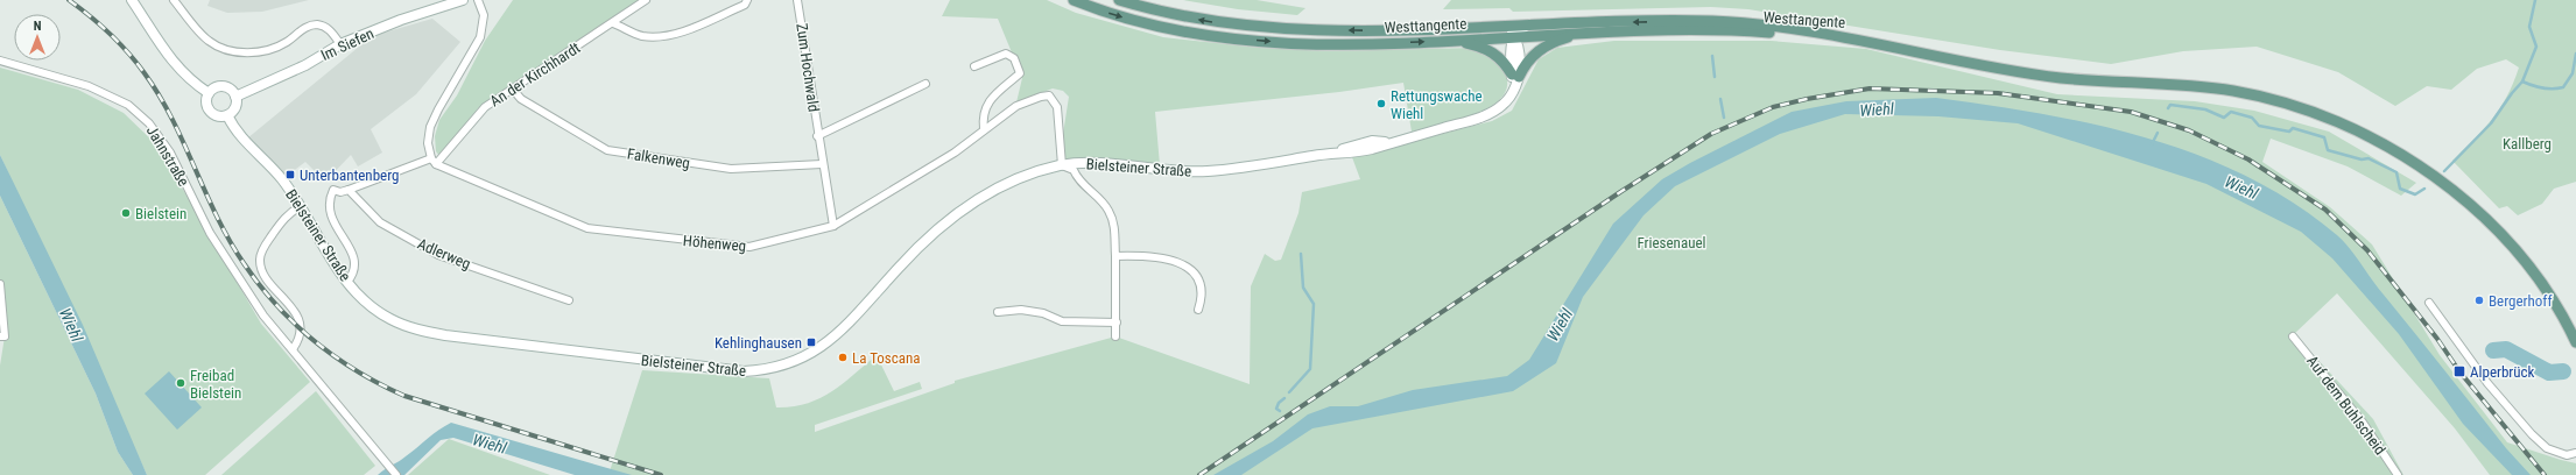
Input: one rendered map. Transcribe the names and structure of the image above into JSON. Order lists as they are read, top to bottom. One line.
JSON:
{"streets":{"main road":["Westtangente","Im Siefen","Bielsteiner Straße"],"street":["Zum Hochwald","An der Kirchhardt","Jahnstraße","Falkenweg","Höhenweg","Adlerweg","Auf dem Buhlscheid"]},"crossings":[["Im Siefen","Bielsteiner Straße"],["Zum Hochwald","Falkenweg"],["Zum Hochwald","Höhenweg"],["An der Kirchhardt","Falkenweg"],["An der Kirchhardt","Höhenweg"],["Bielsteiner Straße","Höhenweg"]],"water":["Wiehl"],"parks":["Kallberg","Friesenauel"],"places":{"other":["Rettungswache Wiehl","Bielstein","Bergerhoff","La Toscana","Freibad Bielstein"],"transit":["Unterbantenberg","Kehlinghausen","Alperbrück"]},"north":"top"}
